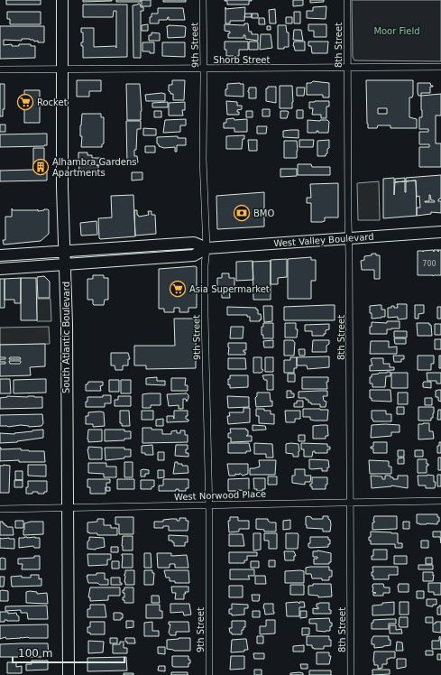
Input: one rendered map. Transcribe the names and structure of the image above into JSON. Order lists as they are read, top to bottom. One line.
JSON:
{"streets":{"main road":["West Valley Boulevard","South Atlantic Boulevard"],"street":["9th Street","8th Street","Shorb Street","West Norwood Place"]},"crossings":[["9th Street","Shorb Street"],["9th Street","West Valley Boulevard"],["9th Street","West Norwood Place"],["8th Street","Shorb Street"],["8th Street","West Valley Boulevard"],["8th Street","West Norwood Place"],["Shorb Street","South Atlantic Boulevard"],["West Valley Boulevard","South Atlantic Boulevard"],["South Atlantic Boulevard","West Norwood Place"]],"parks":["Moor Field"],"places":{"supermarket":["Rocket","Asia Supermarket"],"building":["Alhambra Gardens Apartments"],"bank":["BMO"]},"house_numbers":["700"],"scale_bar":"100 m"}
